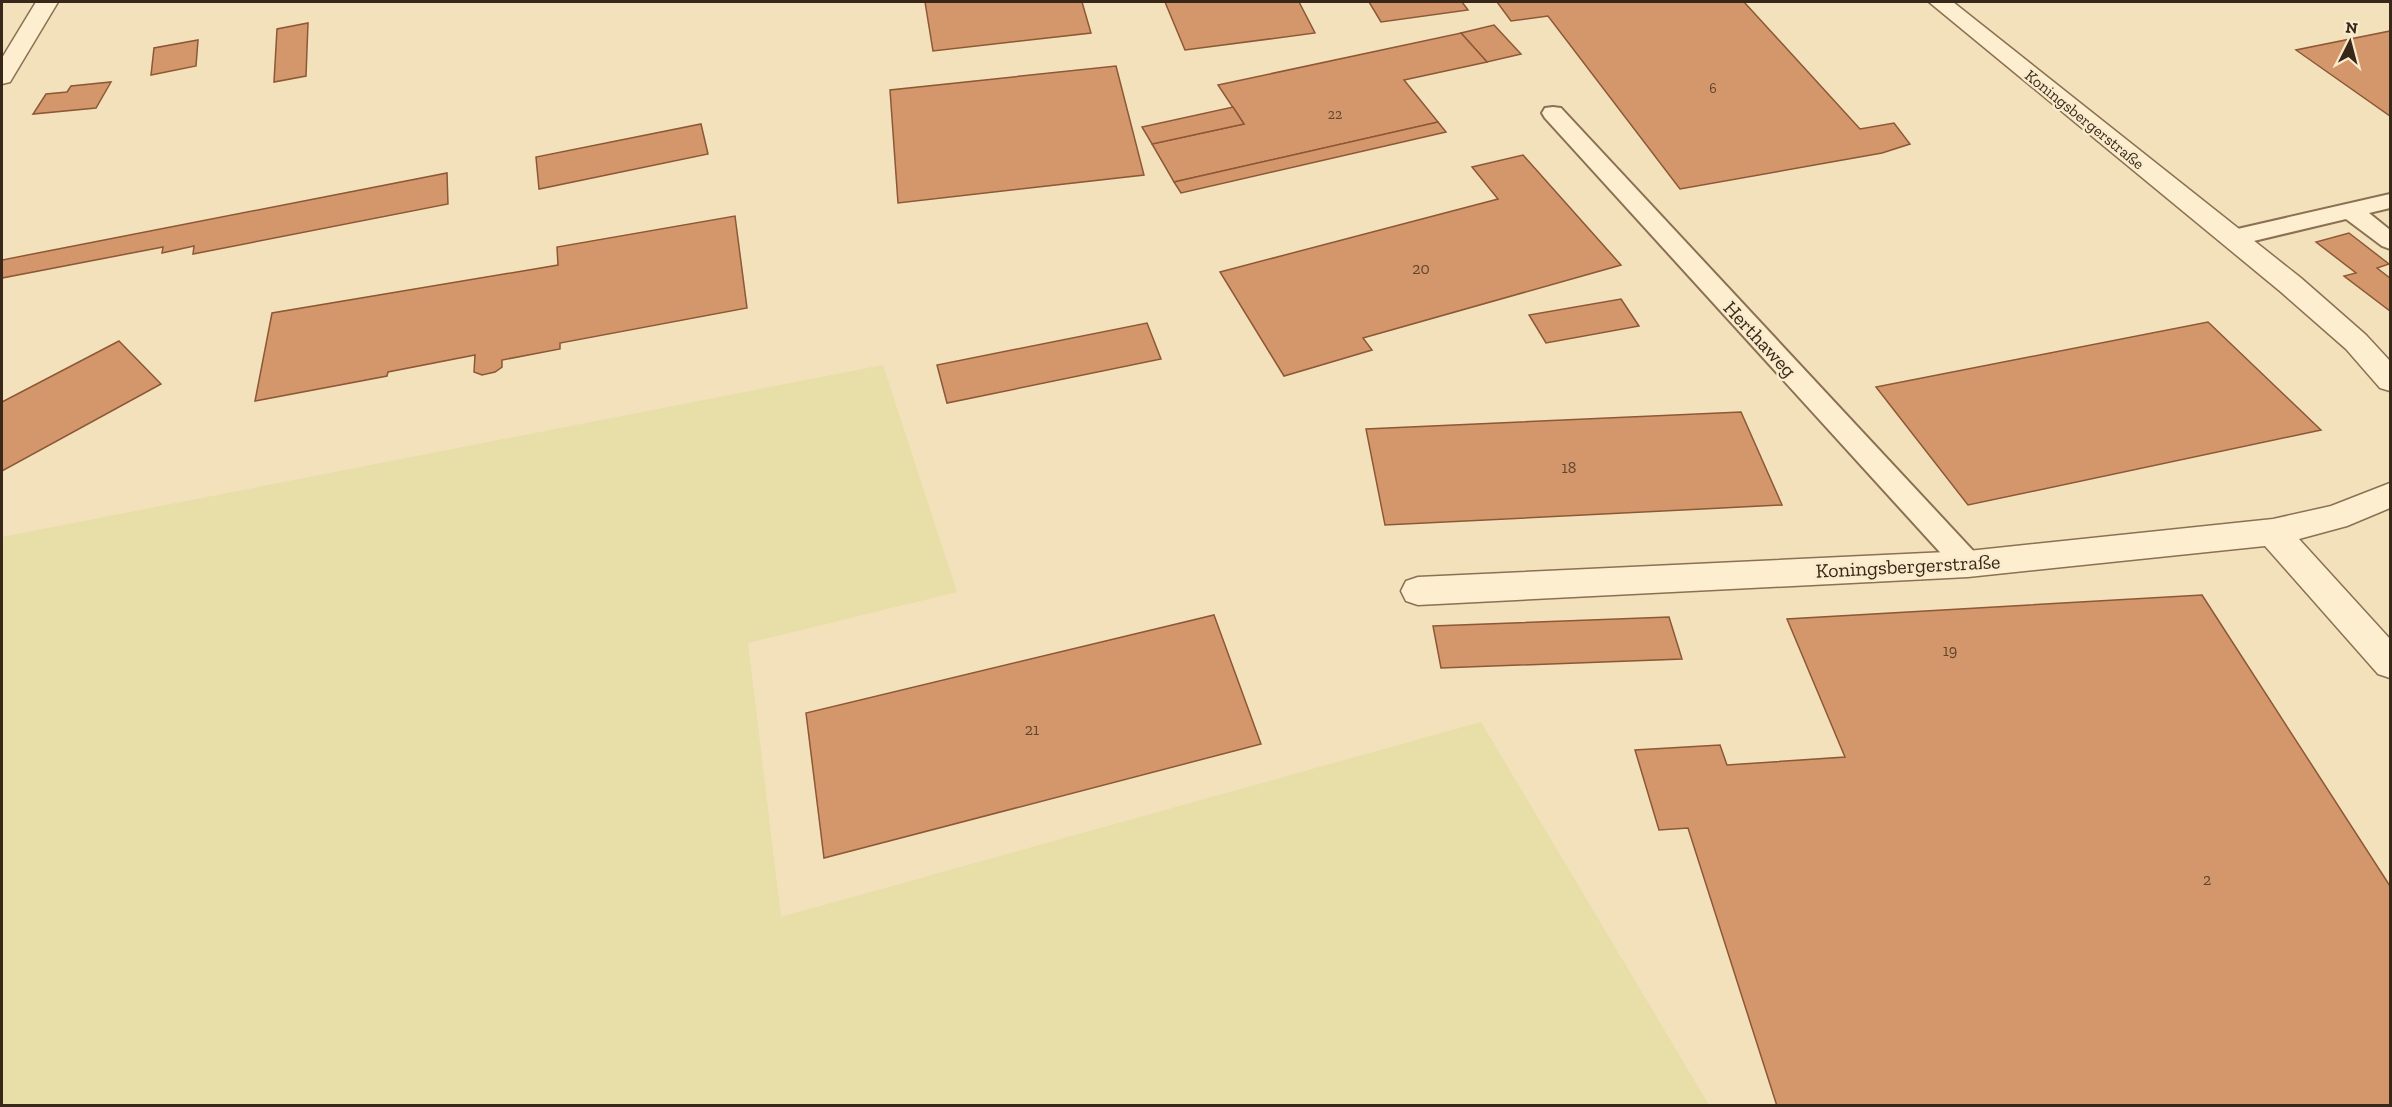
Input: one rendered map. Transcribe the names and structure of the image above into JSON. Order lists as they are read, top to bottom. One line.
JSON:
{"streets":{"street":["Koningsbergerstraße"],"lane":["Herthaweg"]},"crossings":[["Koningsbergerstraße","Herthaweg"]],"house_numbers":["6","22","20","18","19","21","2"],"north":"top"}
